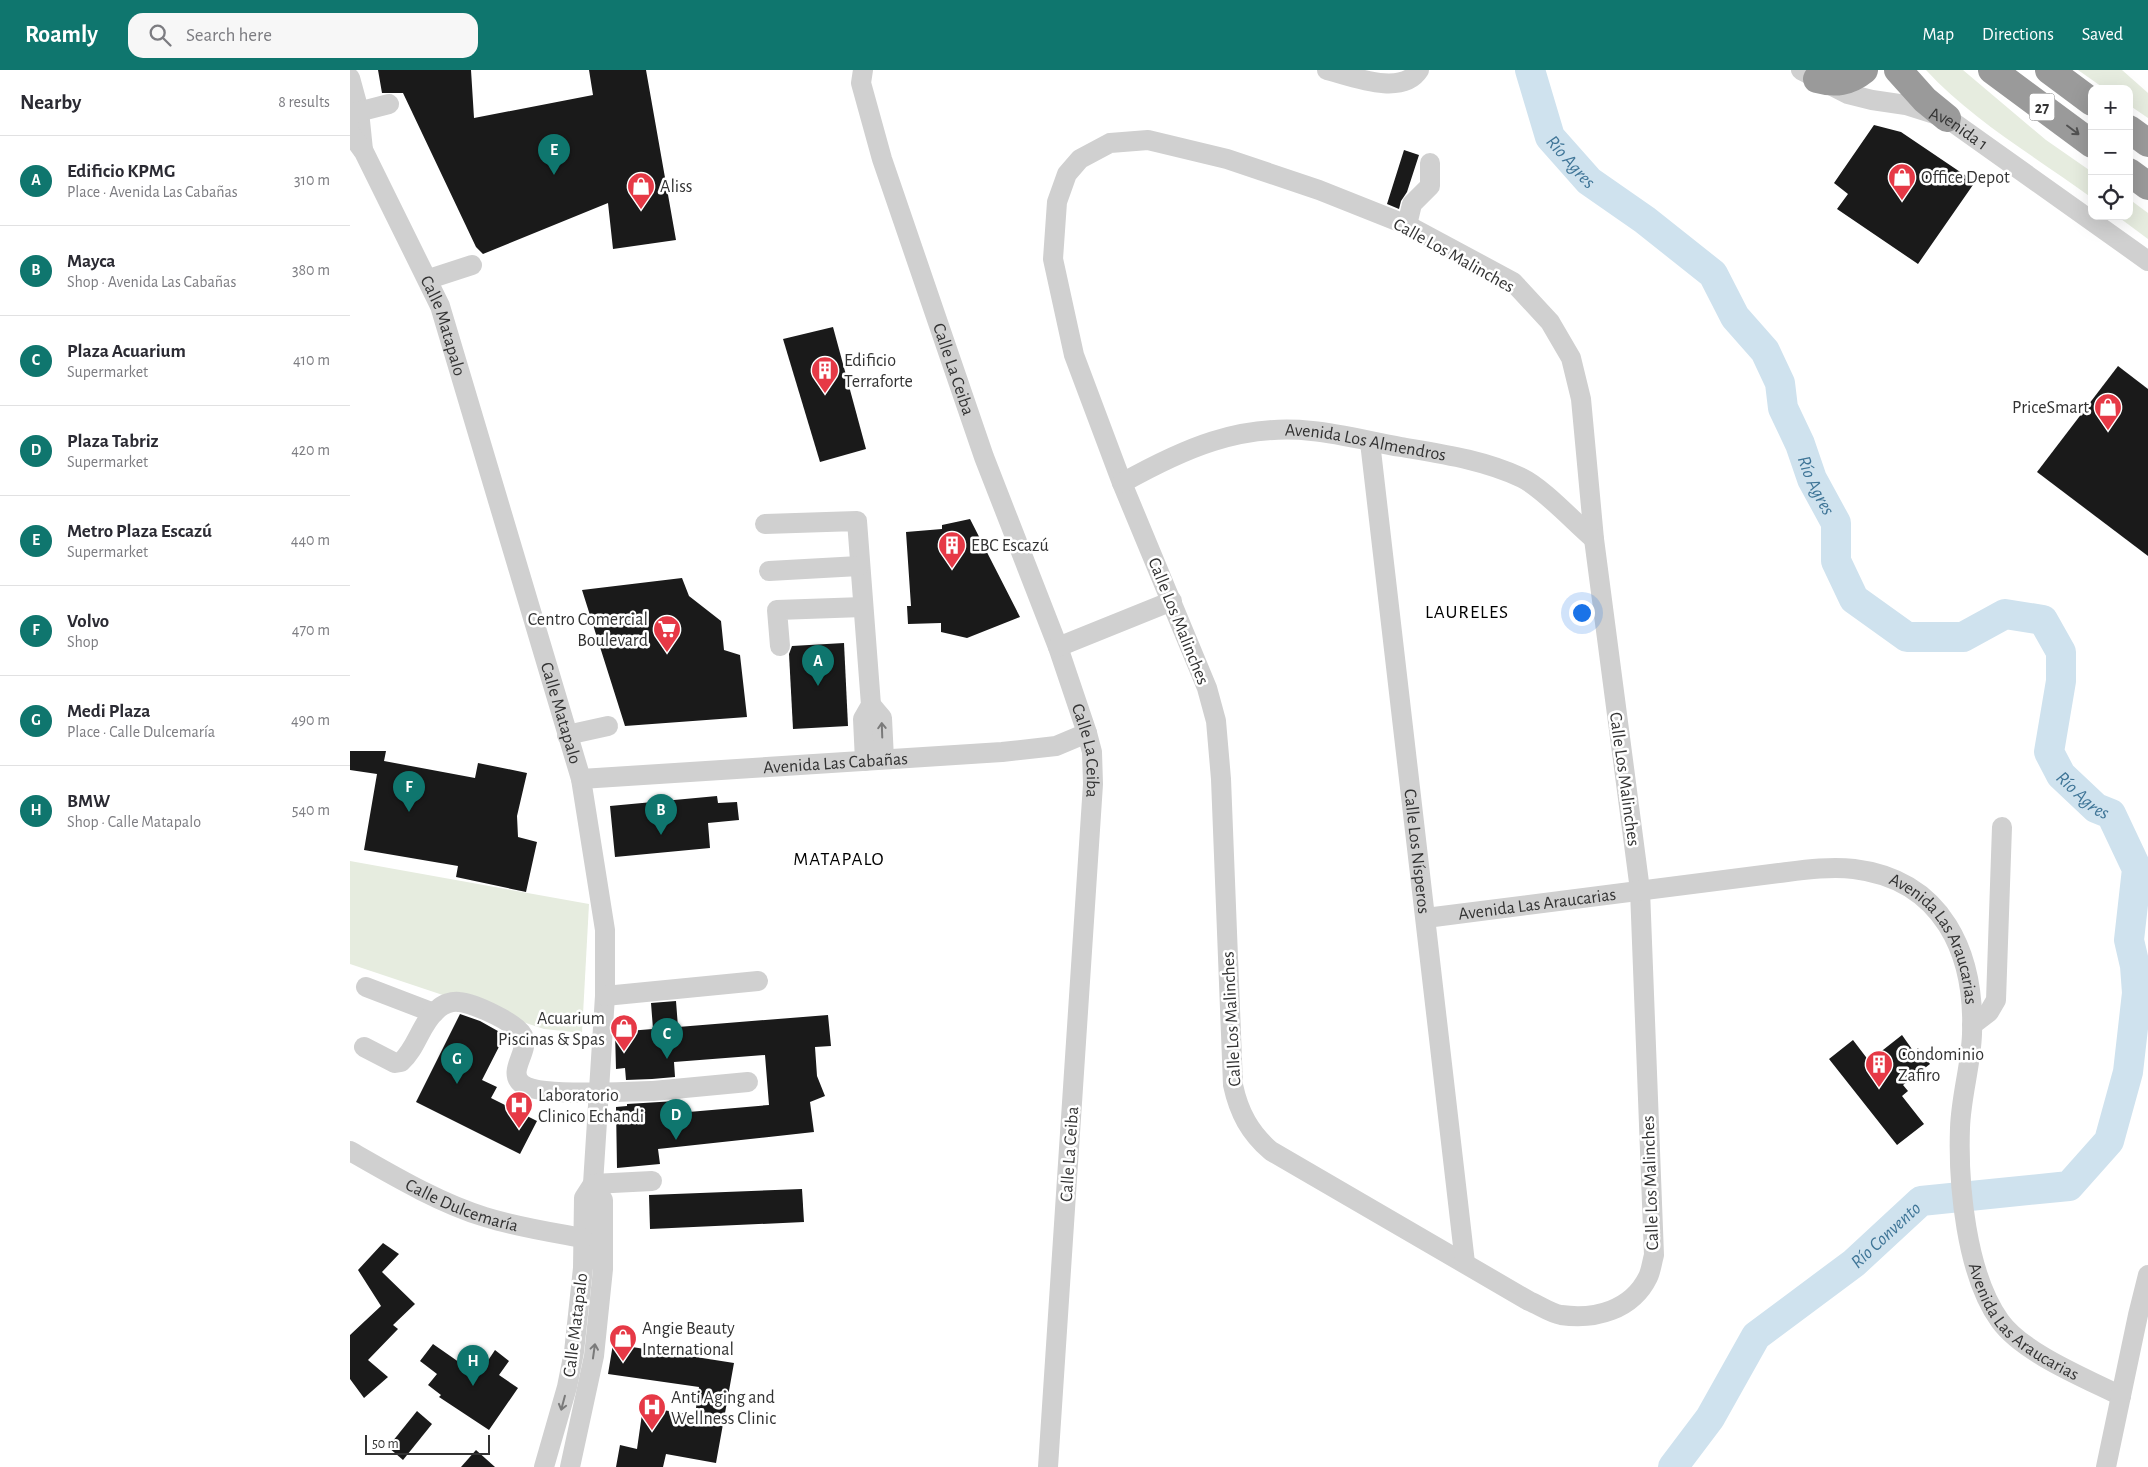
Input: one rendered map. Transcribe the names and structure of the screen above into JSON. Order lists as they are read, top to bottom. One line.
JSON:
{"streets":{"highway":["27"],"street":["Avenida 1","Calle Los Malinches","Calle Matapalo","Calle La Ceiba","Avenida Los Almendros","Avenida Las Cabañas","Calle Los Nísperos","Avenida Las Araucarias","Calle Dulcemaría"]},"crossings":[["Calle Los Malinches","Avenida Los Almendros"],["Calle Los Malinches","Calle Los Nísperos"],["Calle Los Malinches","Avenida Las Araucarias"],["Calle Matapalo","Avenida Las Cabañas"],["Calle Matapalo","Calle Dulcemaría"],["Calle La Ceiba","Avenida Las Cabañas"],["Avenida Los Almendros","Calle Los Nísperos"],["Calle Los Nísperos","Avenida Las Araucarias"]],"districts":["LAURELES","MATAPALO"],"water":["Río Agres","Río Convento"],"places":{"shop":["Office Depot","Aliss","PriceSmart","Acuarium Piscinas & Spas","Angie Beauty International"],"building":["Edificio Terraforte","EBC Escazú","Condominio Zafiro"],"supermarket":["Centro Comercial Boulevard"],"hospital":["Laboratorio Clinico Echandi","Anti Aging and Wellness Clinic"]},"scale_bar":"50 m","page":{"header":"Roamly","search":"Search here","nav":["Map","Directions","Saved"],"heading":["Nearby","8 results"],"map_buttons":["+","−"],"pins":["E","A","F","B","C","G","D","H"],"list":[{"mark":"A","name":"Edificio KPMG","note":"Place · Avenida Las Cabañas","value":"310 m"},{"mark":"B","name":"Mayca","note":"Shop · Avenida Las Cabañas","value":"380 m"},{"mark":"C","name":"Plaza Acuarium","note":"Supermarket","value":"410 m"},{"mark":"D","name":"Plaza Tabriz","note":"Supermarket","value":"420 m"},{"mark":"E","name":"Metro Plaza Escazú","note":"Supermarket","value":"440 m"},{"mark":"F","name":"Volvo","note":"Shop","value":"470 m"},{"mark":"G","name":"Medi Plaza","note":"Place · Calle Dulcemaría","value":"490 m"},{"mark":"H","name":"BMW","note":"Shop · Calle Matapalo","value":"540 m"}],"scale":"50 m"}}
